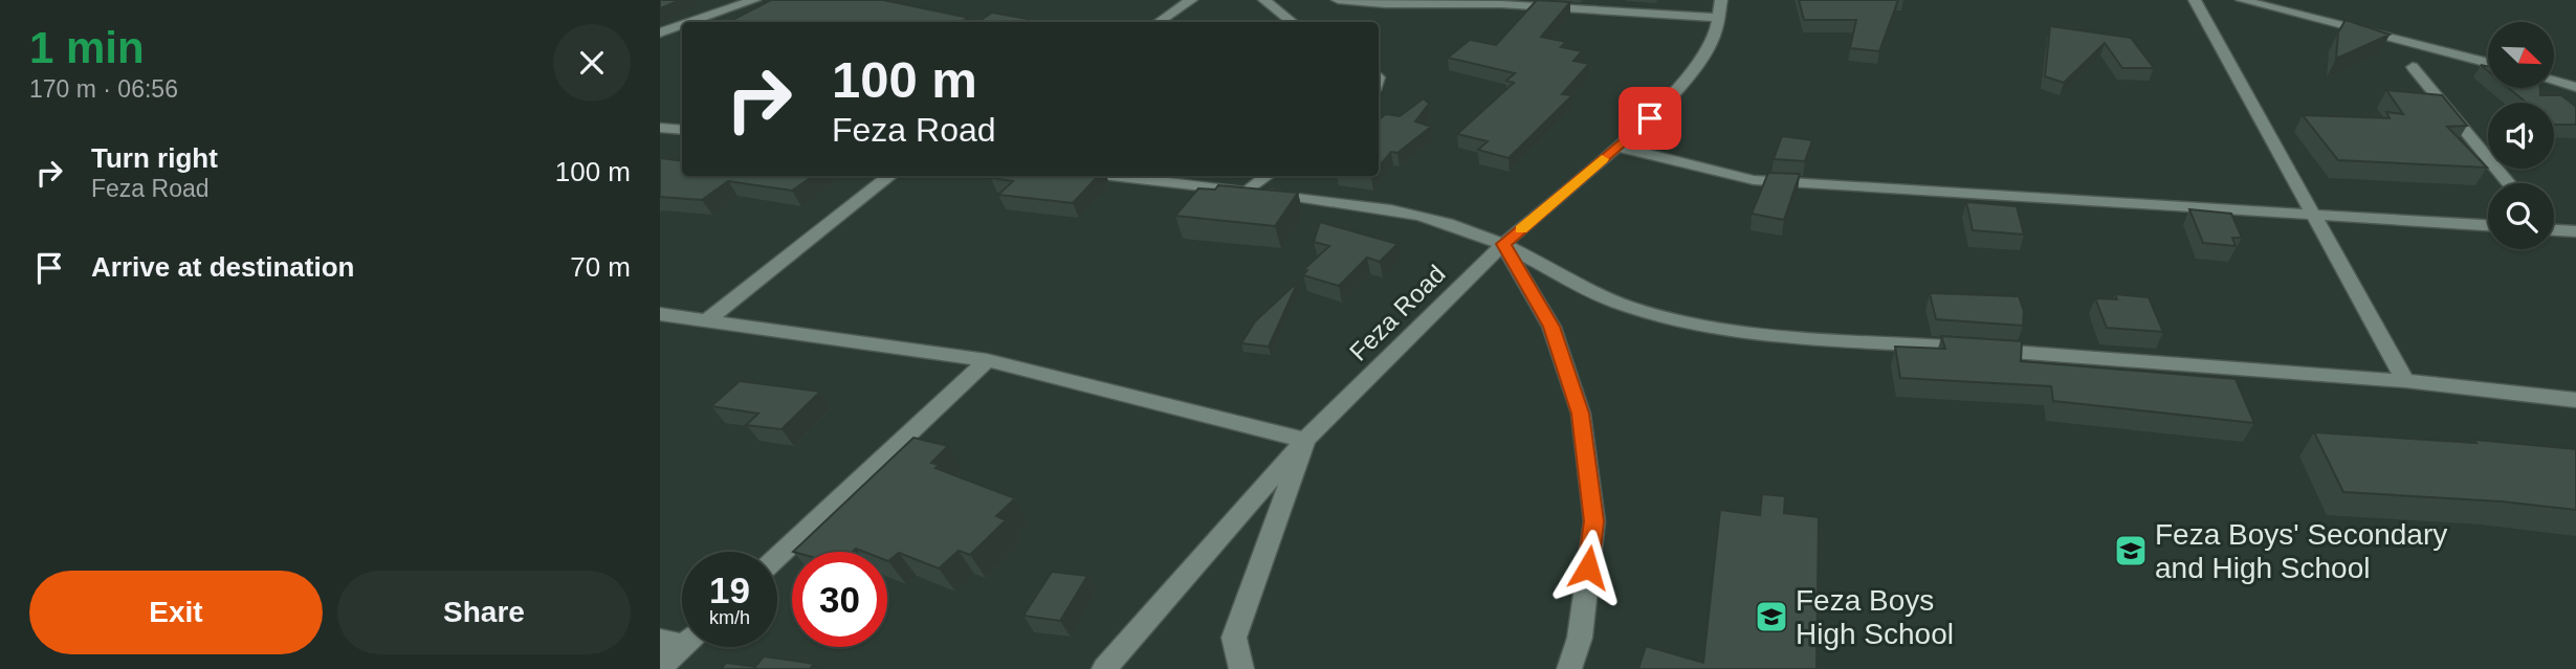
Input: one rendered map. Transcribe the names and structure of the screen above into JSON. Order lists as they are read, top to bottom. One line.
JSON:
{"streets":{"street":["Feza Road"]},"places":{"school or university":["Feza Boys' Secondary and High School","Feza Boys High School"]},"north":"bottom right","page":{"heading":["1 min","170 m · 06:56"],"turn":["100 m","Feza Road"],"list":[{"name":"Turn right","note":"Feza Road","value":"100 m"},{"name":"Arrive at destination","value":"70 m"}],"speed":"19 km/h","limit":"30","buttons":["Exit","Share"]}}
